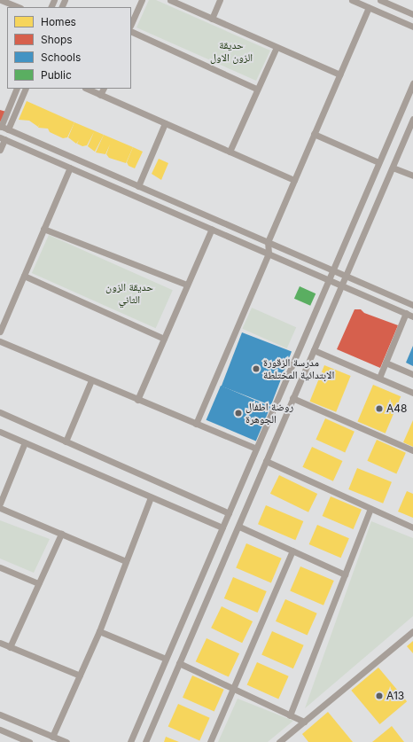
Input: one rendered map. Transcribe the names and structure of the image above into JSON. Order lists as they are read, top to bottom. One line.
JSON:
{"parks":["حديقة الزون الاول","حديقة الزون الثاني"],"places":["مدرسة الزقورة الابتدائية المختلطة","A48","روضة اطفال الجوهرة","A13"],"legend":["Homes","Shops","Schools","Public"]}
